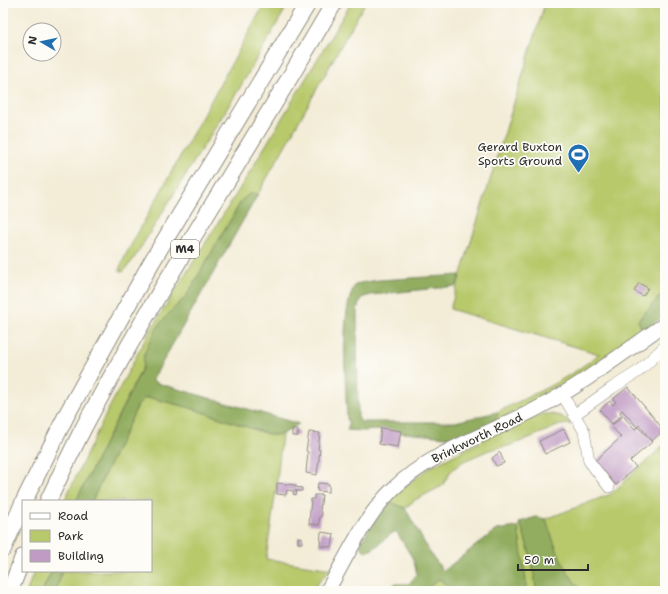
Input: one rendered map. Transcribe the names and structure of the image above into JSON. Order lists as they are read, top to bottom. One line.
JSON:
{"streets":{"highway":["M4"],"main road":["Brinkworth Road"]},"places":{"sports":["Gerard Buxton Sports Ground"]},"legend":["Road","Park","Building"],"scale_bar":"50 m","north":"left"}
